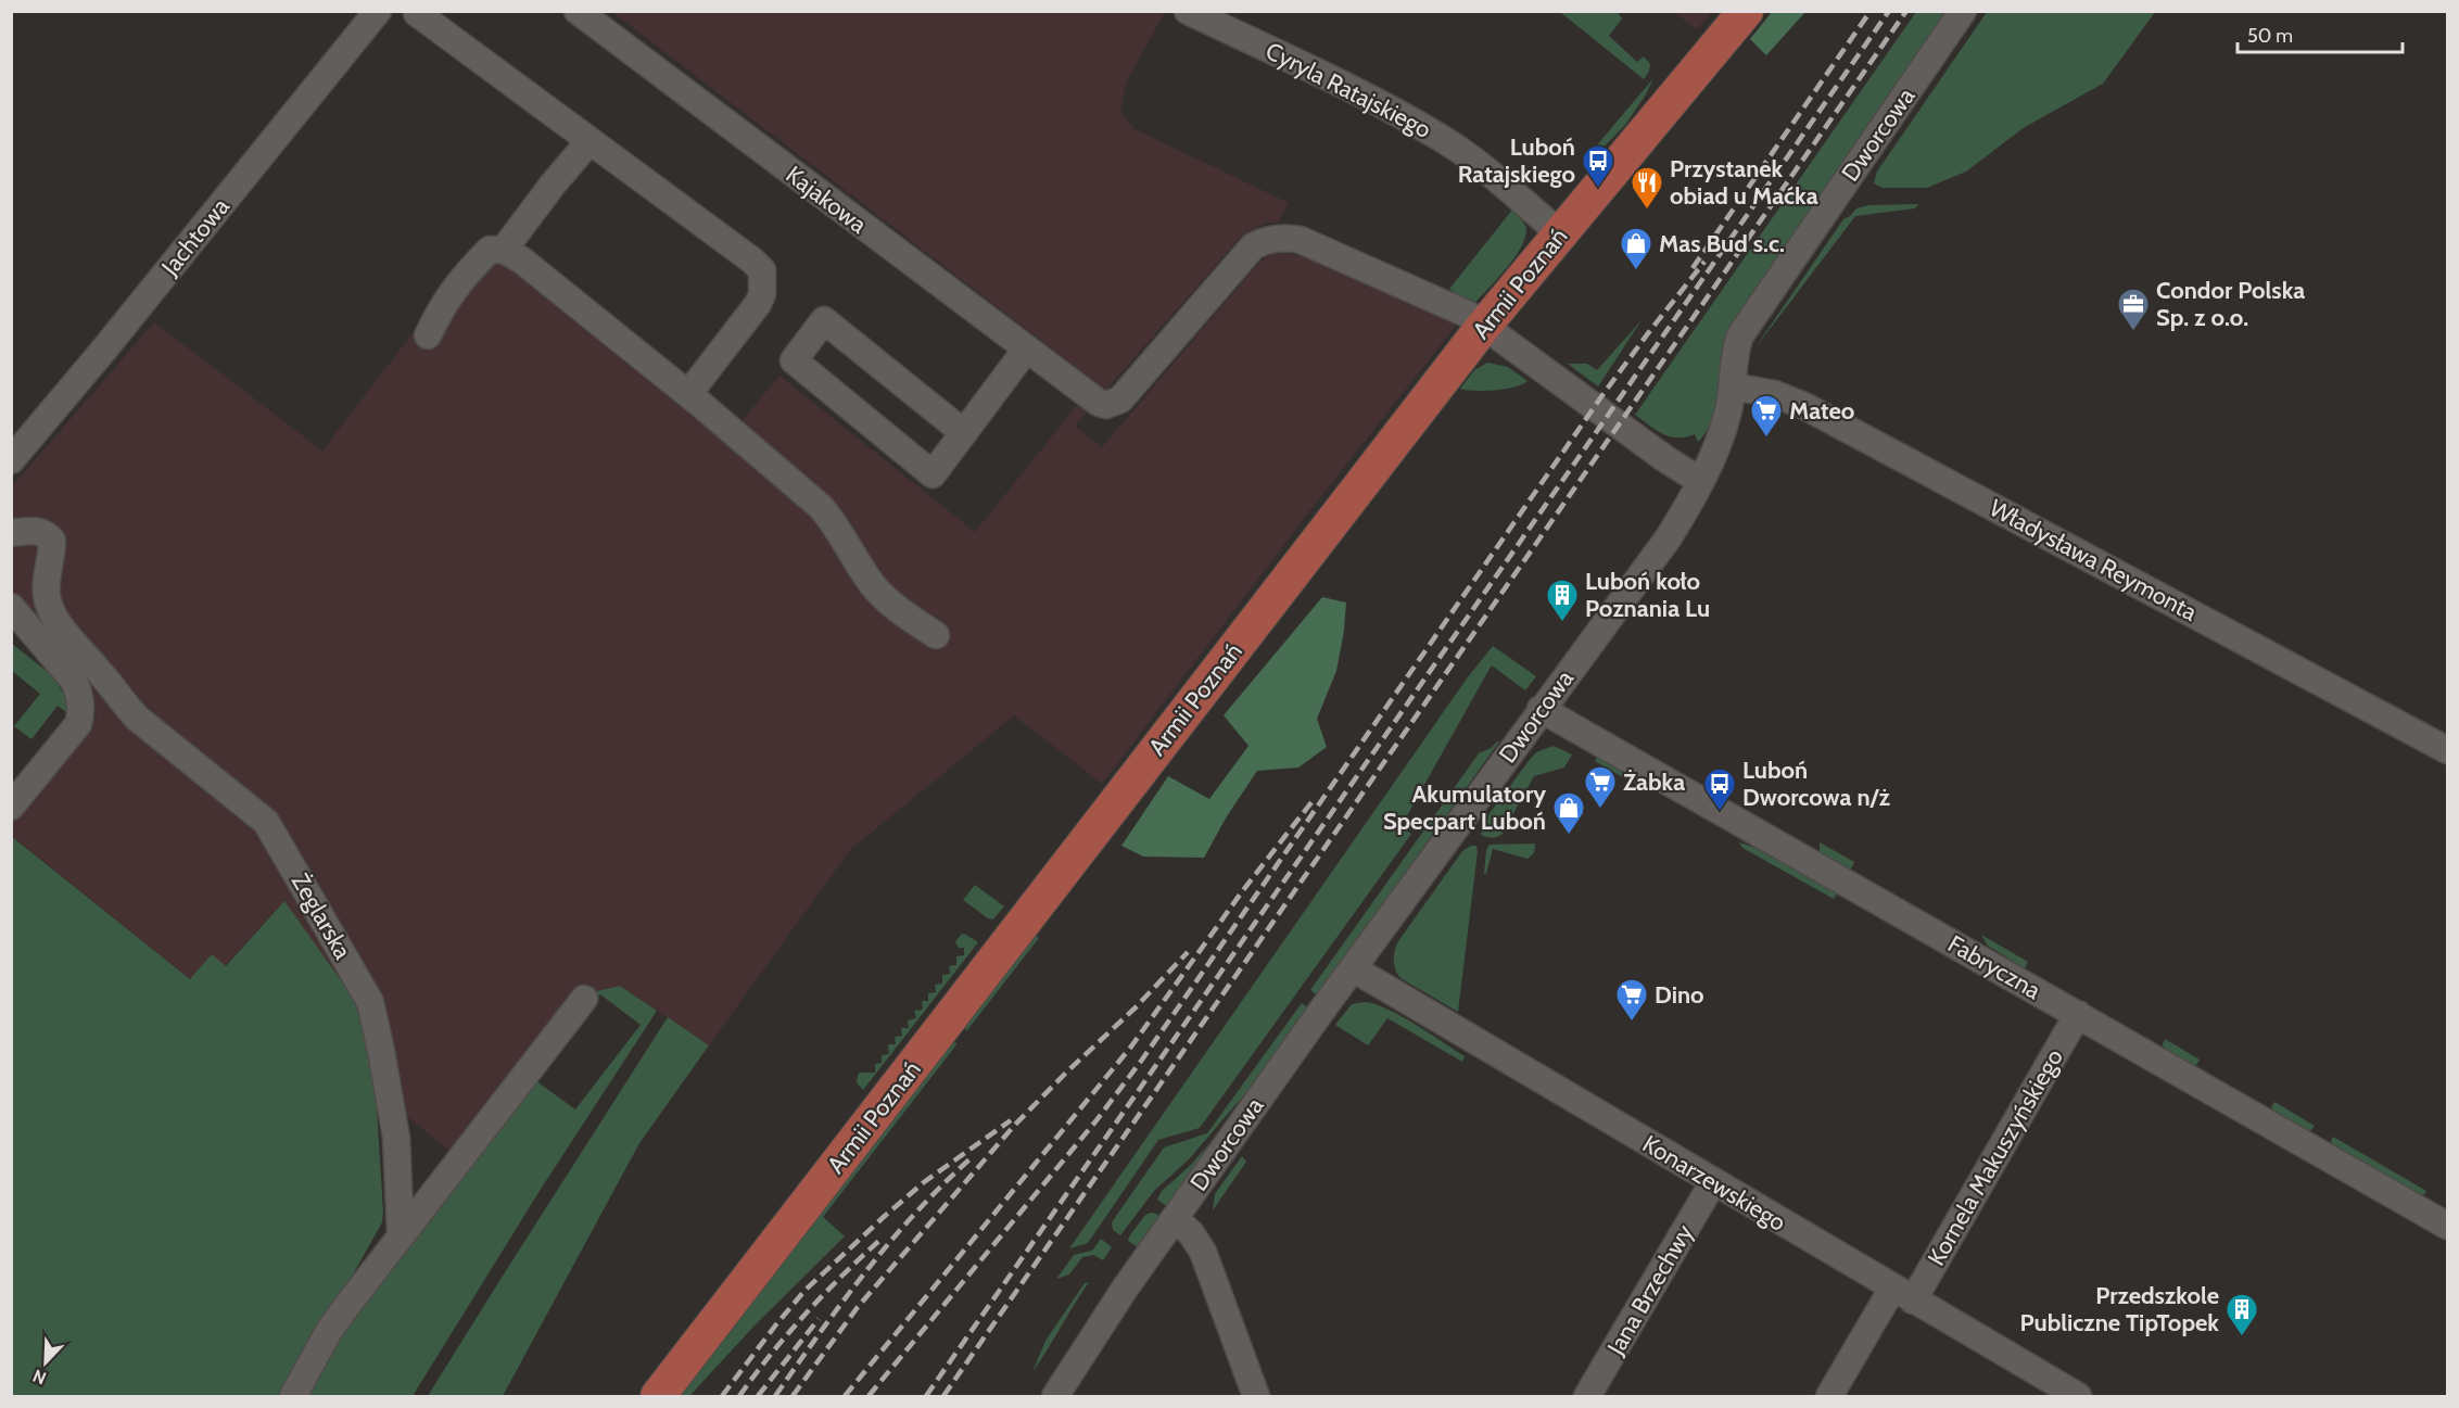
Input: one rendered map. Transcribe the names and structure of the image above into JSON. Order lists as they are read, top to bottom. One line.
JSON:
{"streets":{"main road":["Armii Poznań"],"street":["Cyryla Ratajskiego","Dworcowa","Kajakowa","Jachtowa","Władysława Reymonta","Żeglarska","Fabryczna","Kornela Makuszyńskiego","Konarzewskiego","Jana Brzechwy"]},"crossings":[["Cyryla Ratajskiego","Armii Poznań"],["Dworcowa","Władysława Reymonta"],["Dworcowa","Fabryczna"],["Dworcowa","Konarzewskiego"],["Kajakowa","Armii Poznań"],["Fabryczna","Kornela Makuszyńskiego"],["Kornela Makuszyńskiego","Konarzewskiego"],["Konarzewskiego","Jana Brzechwy"]],"places":{"bus stop":["Luboń Ratajskiego","Luboń Dworcowa n/ż"],"restaurant":["Przystanek obiad u Maćka"],"shop":["Mas Bud s.c.","Akumulatory Specpart Luboń"],"office":["Condor Polska Sp. z o.o."],"supermarket":["Mateo","Żabka","Dino"],"building":["Luboń koło Poznania Lu","Przedszkole Publiczne TipTopek"]},"scale_bar":"50 m","north":"bottom left"}
